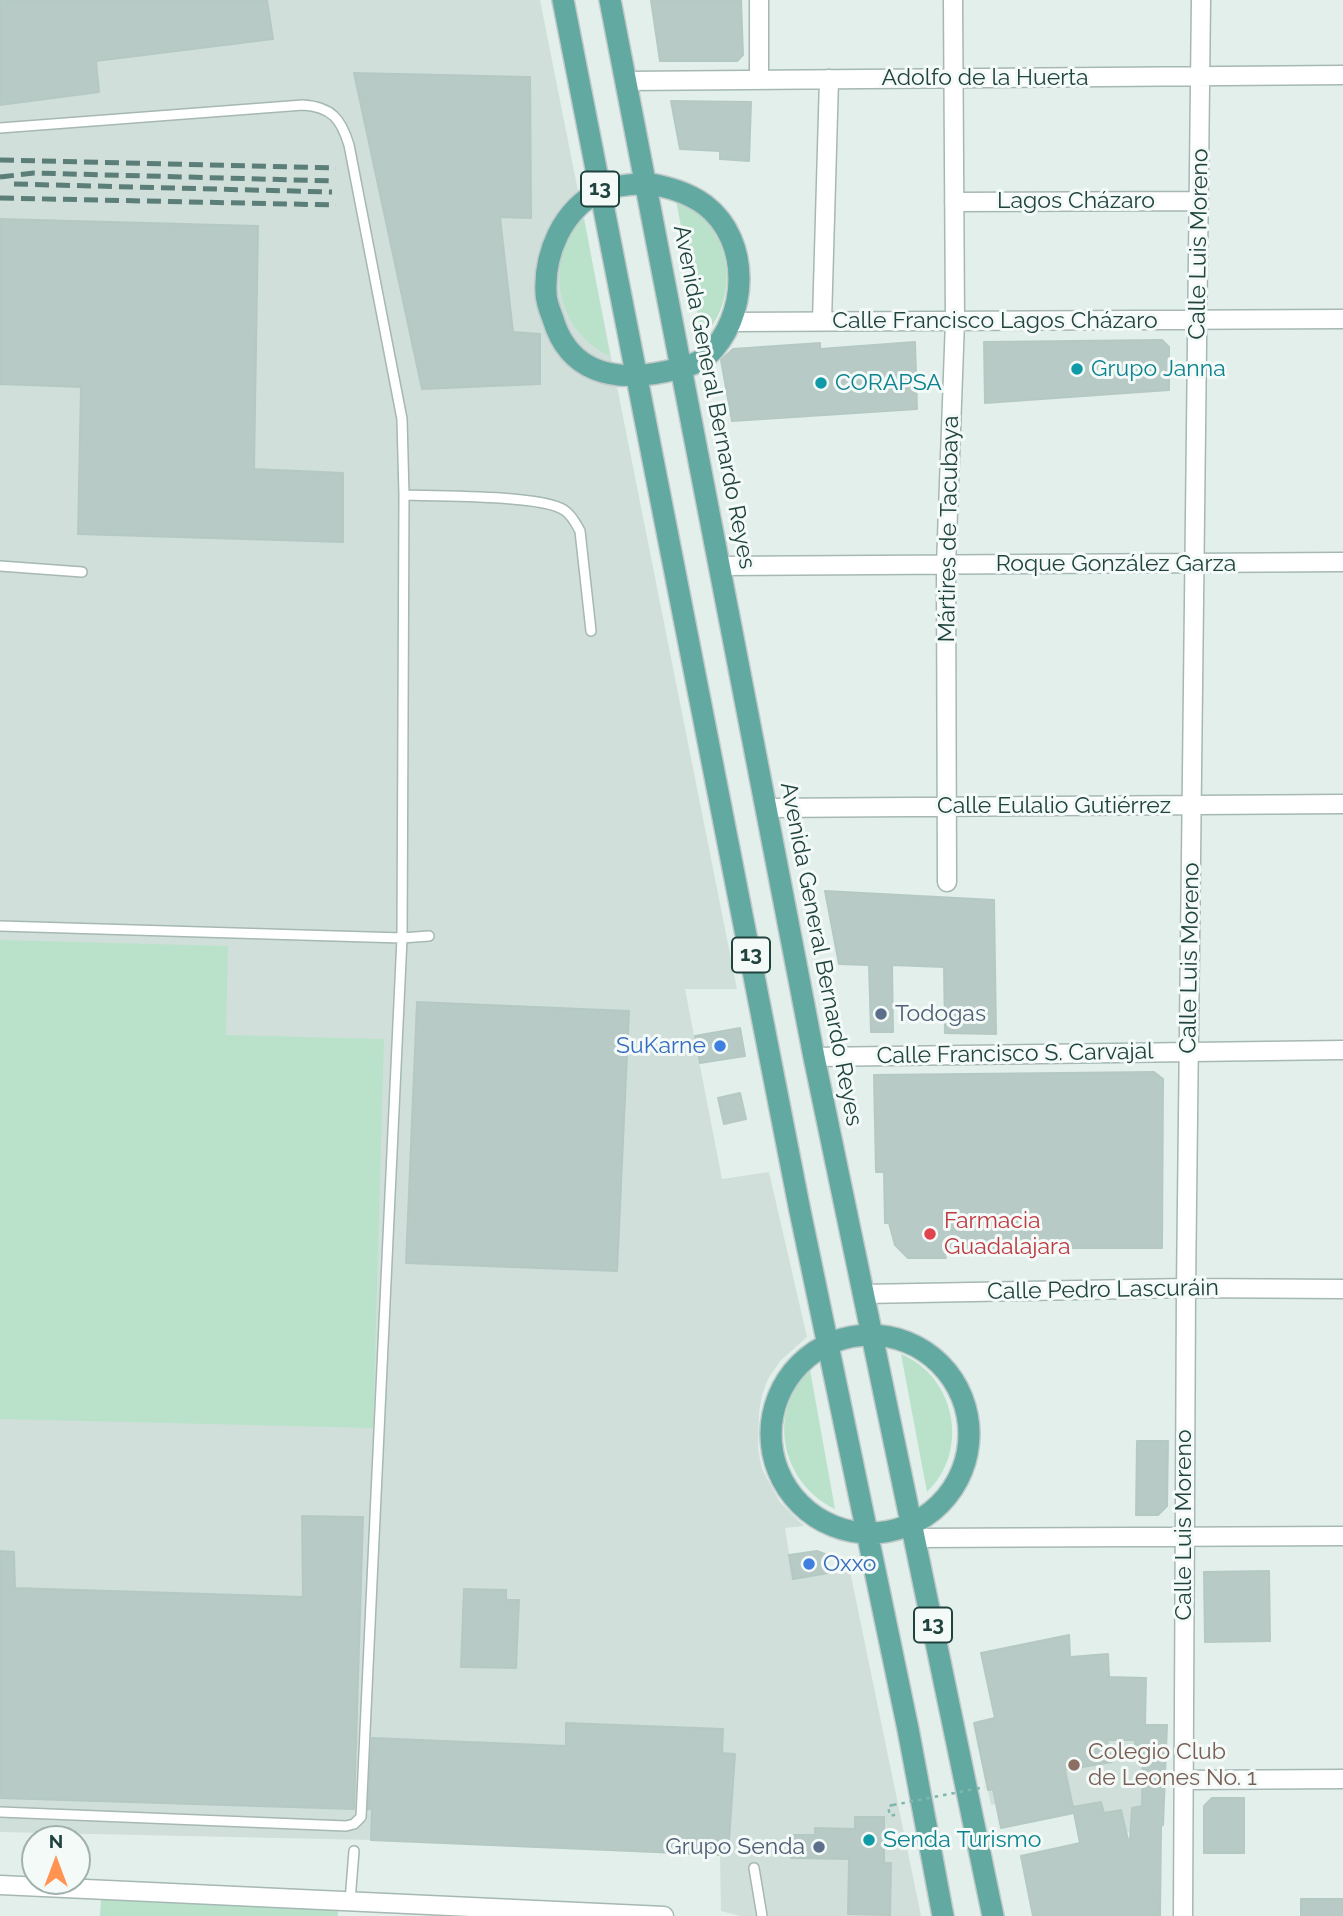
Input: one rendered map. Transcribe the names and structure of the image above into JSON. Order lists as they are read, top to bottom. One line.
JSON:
{"streets":{"main road":["13","Avenida General Bernardo Reyes"],"street":["Adolfo de la Huerta","Lagos Cházaro","Calle Luis Moreno","Calle Francisco Lagos Cházaro","Mártires de Tacubaya","Roque González Garza","Calle Eulalio Gutiérrez","Calle Francisco S. Carvajal","Calle Pedro Lascuráin"]},"crossings":[["Adolfo de la Huerta","Calle Luis Moreno"],["Adolfo de la Huerta","Avenida General Bernardo Reyes"],["Adolfo de la Huerta","Mártires de Tacubaya"],["13","Calle Francisco Lagos Cházaro"],["13","Avenida General Bernardo Reyes"],["Lagos Cházaro","Calle Luis Moreno"],["Lagos Cházaro","Mártires de Tacubaya"],["Calle Luis Moreno","Calle Francisco Lagos Cházaro"],["Calle Luis Moreno","Roque González Garza"],["Calle Luis Moreno","Calle Eulalio Gutiérrez"],["Calle Luis Moreno","Calle Francisco S. Carvajal"],["Calle Luis Moreno","Calle Pedro Lascuráin"],["Calle Francisco Lagos Cházaro","Mártires de Tacubaya"],["Avenida General Bernardo Reyes","Roque González Garza"],["Avenida General Bernardo Reyes","Calle Eulalio Gutiérrez"],["Avenida General Bernardo Reyes","Calle Francisco S. Carvajal"],["Avenida General Bernardo Reyes","Calle Pedro Lascuráin"],["Mártires de Tacubaya","Roque González Garza"],["Mártires de Tacubaya","Calle Eulalio Gutiérrez"]],"places":["Grupo Janna","CORAPSA","Todogas","SuKarne","Farmacia Guadalajara","Oxxo","Colegio Club de Leones No. 1","Senda Turismo","Grupo Senda"],"north":"top"}
